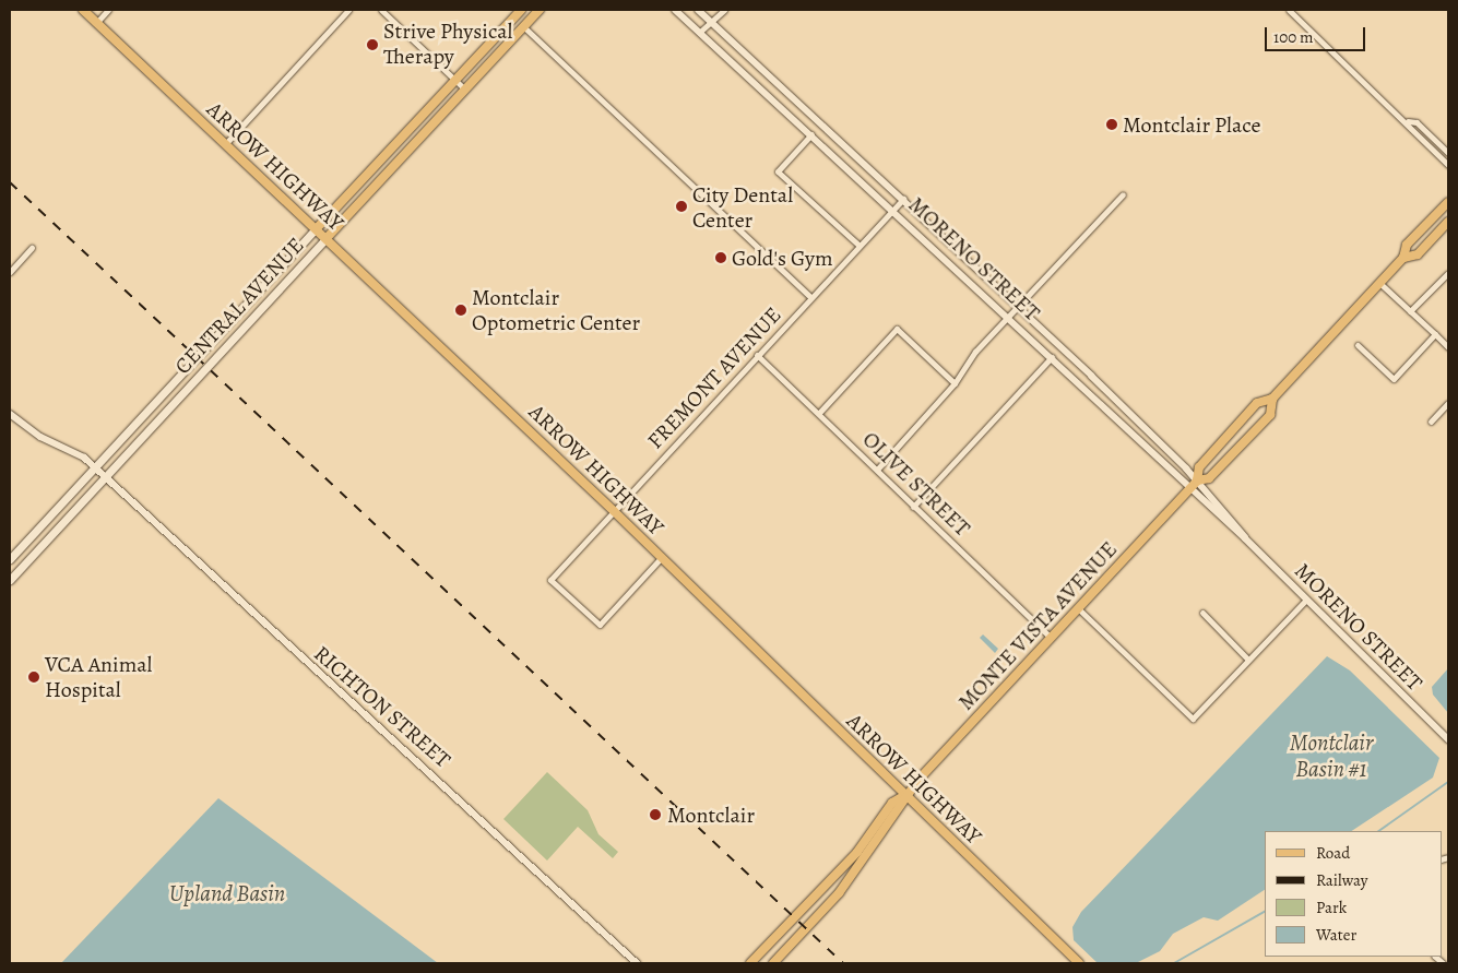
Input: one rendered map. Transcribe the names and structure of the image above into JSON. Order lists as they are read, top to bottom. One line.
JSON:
{"streets":{"main road":["ARROW HIGHWAY","CENTRAL AVENUE","MONTE VISTA AVENUE"],"street":["MORENO STREET","FREMONT AVENUE","OLIVE STREET","RICHTON STREET"]},"crossings":[["ARROW HIGHWAY","CENTRAL AVENUE"],["ARROW HIGHWAY","FREMONT AVENUE"],["ARROW HIGHWAY","MONTE VISTA AVENUE"],["MORENO STREET","FREMONT AVENUE"],["MORENO STREET","MONTE VISTA AVENUE"],["CENTRAL AVENUE","RICHTON STREET"],["FREMONT AVENUE","OLIVE STREET"],["OLIVE STREET","MONTE VISTA AVENUE"]],"water":["Montclair Basin #1","Upland Basin"],"places":["Strive Physical Therapy","Montclair Place","City Dental Center","Gold's Gym","Montclair Optometric Center","VCA Animal Hospital","Montclair"],"legend":["Road","Railway","Park","Water"],"scale_bar":"100 m"}
